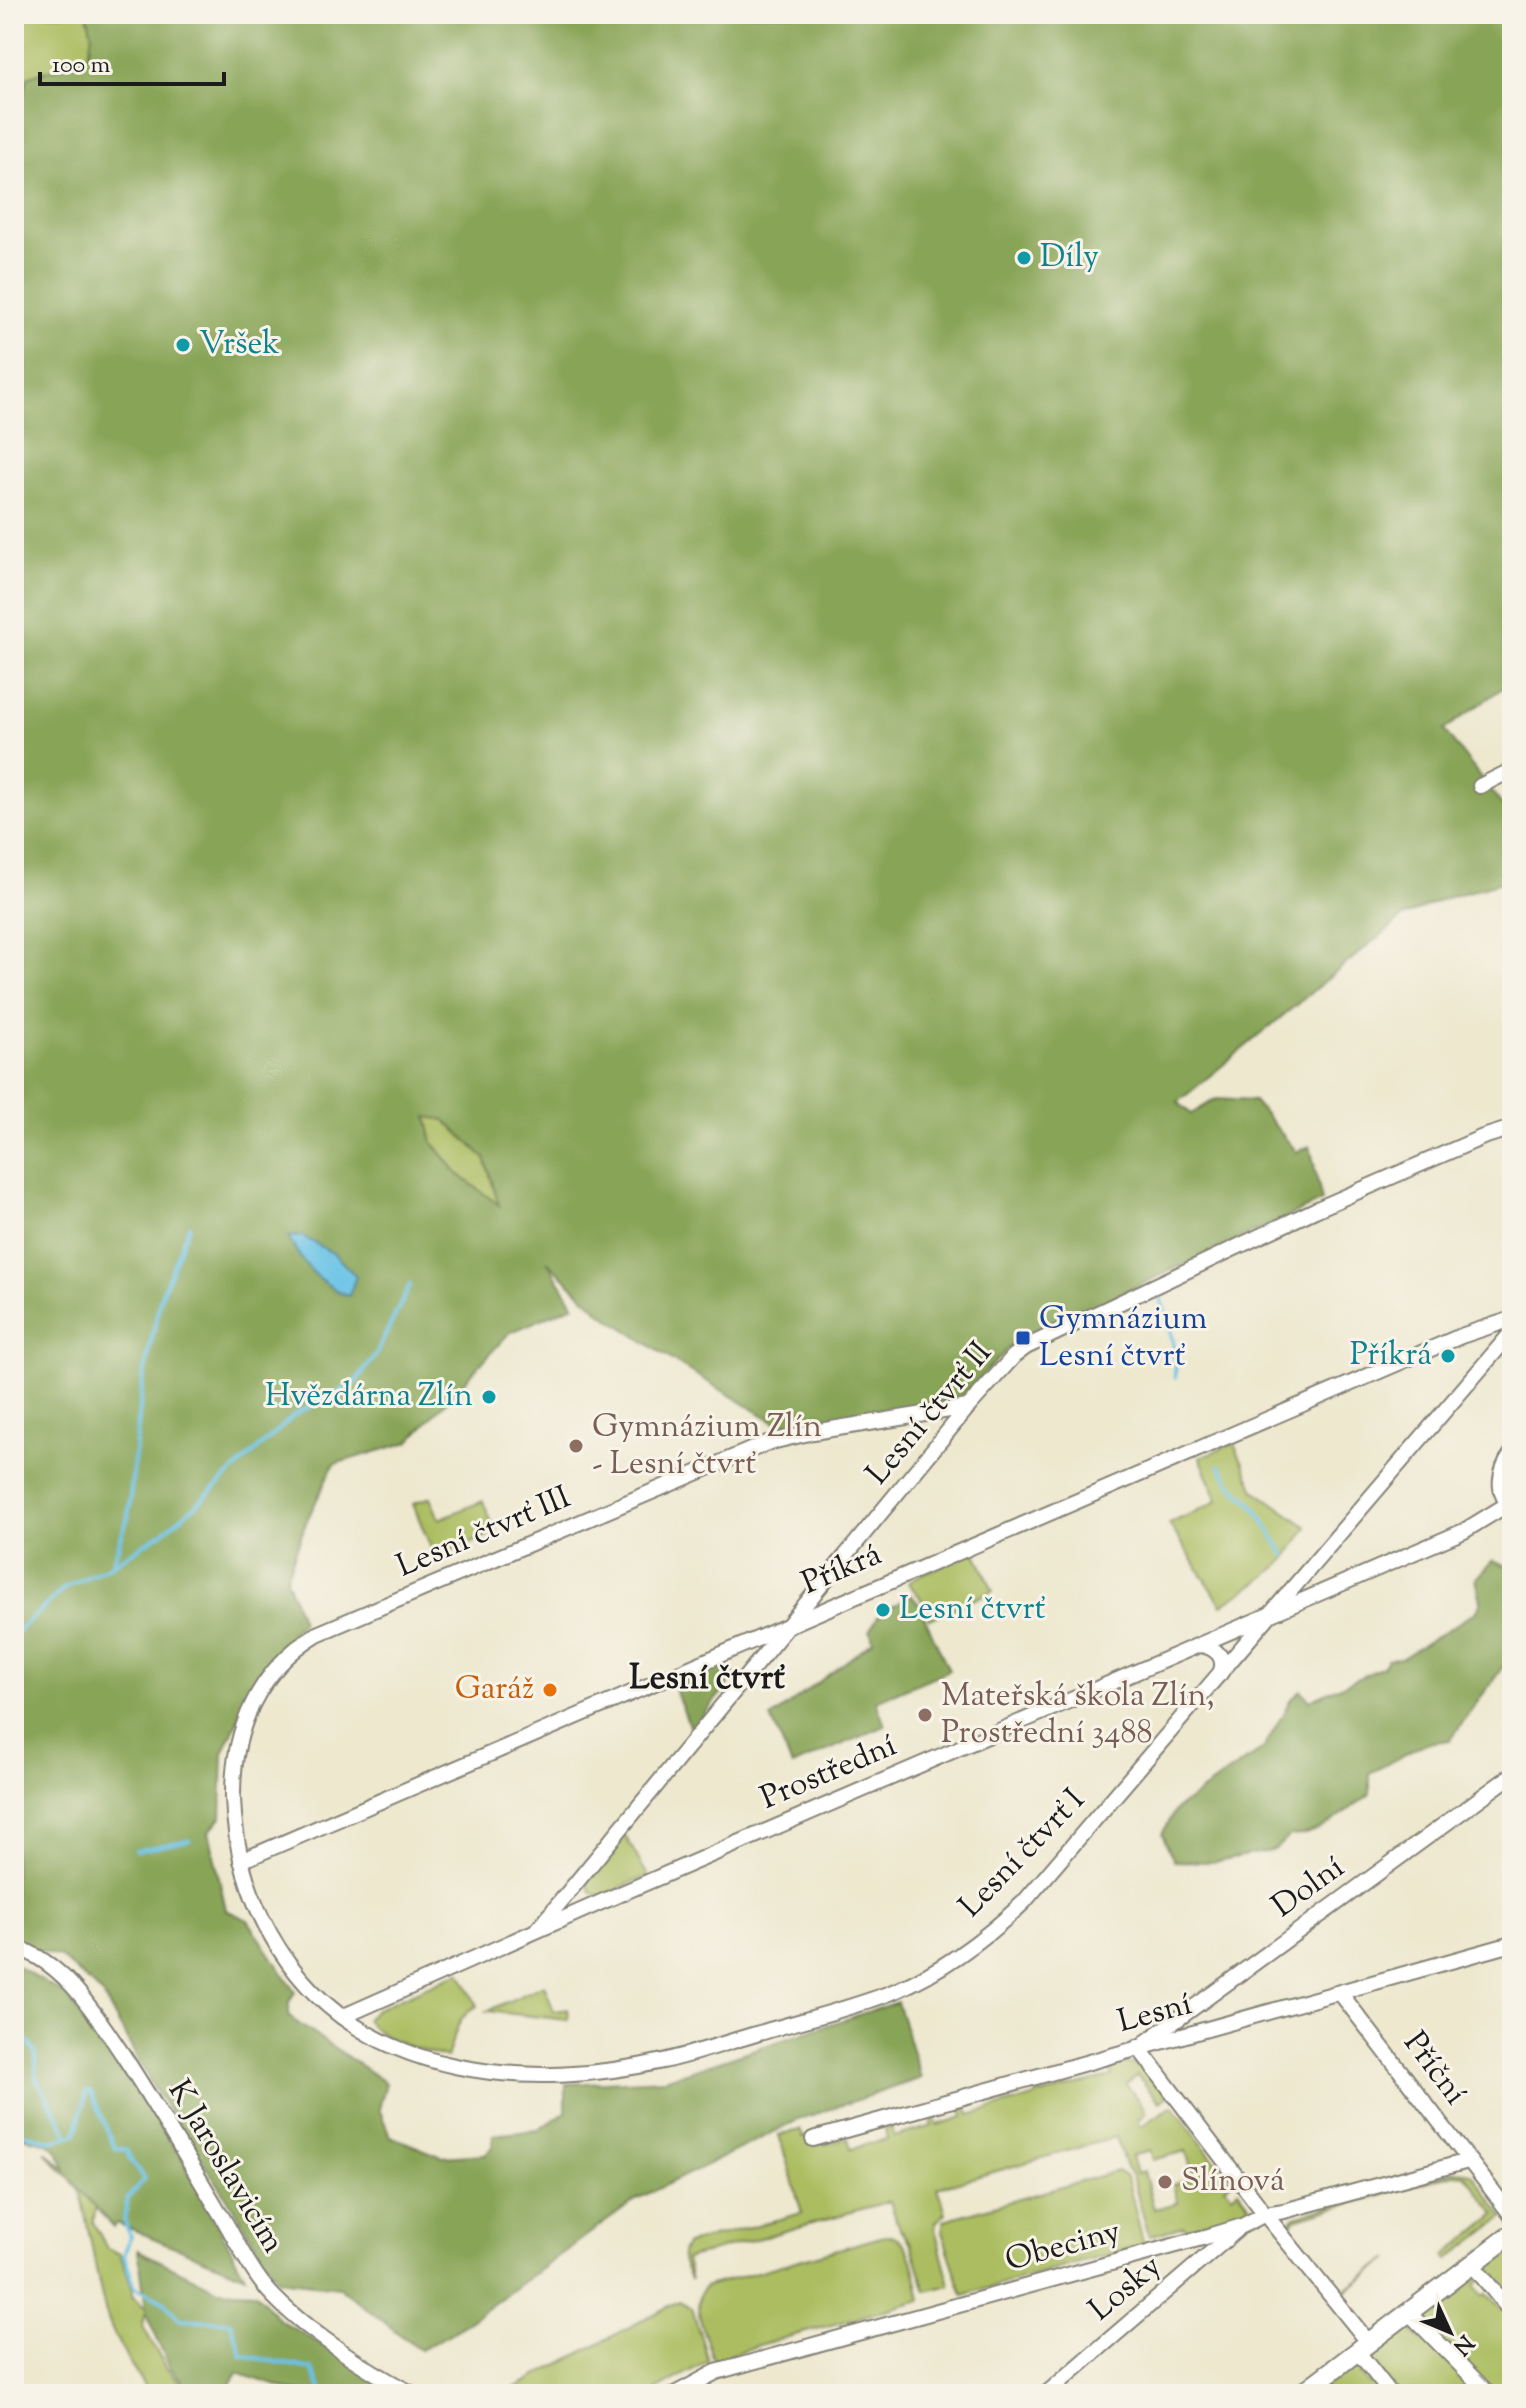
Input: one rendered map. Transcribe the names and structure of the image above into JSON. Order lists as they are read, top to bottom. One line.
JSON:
{"streets":{"street":["Lesní čtvrť II","Lesní čtvrť III","Příkrá","Prostřední","Lesní čtvrť I","Dolní","Lesní","Příční","K Jaroslavicím","Obeciny","Losky"]},"crossings":[["Lesní čtvrť II","Lesní čtvrť III"],["Lesní čtvrť II","Příkrá"],["Lesní čtvrť II","Prostřední"],["Lesní čtvrť III","Příkrá"],["Lesní čtvrť III","Lesní čtvrť I"],["Příkrá","Lesní čtvrť I"],["Prostřední","Lesní čtvrť I"],["Dolní","Lesní"],["Lesní","Příční"],["Příční","Obeciny"],["Obeciny","Losky"]],"districts":["Lesní čtvrť"],"places":{"other":["Díly","Vršek","Příkrá","Hvězdárna Zlín","Gymnázium Zlín - Lesní čtvrť","Lesní čtvrť","Garáž","Mateřská škola Zlín, Prostřední 3488","Slínová"],"transit":["Gymnázium Lesní čtvrť"]},"scale_bar":"100 m","north":"bottom right"}
